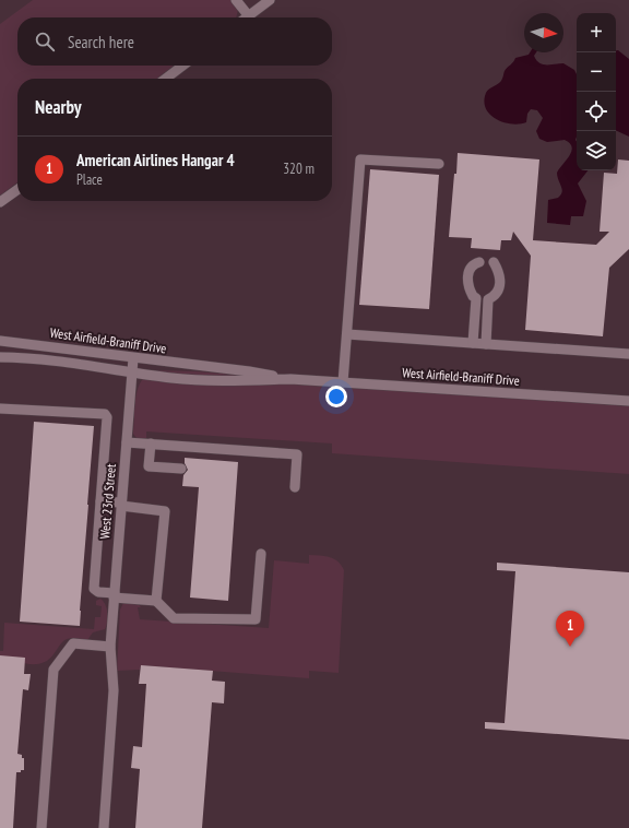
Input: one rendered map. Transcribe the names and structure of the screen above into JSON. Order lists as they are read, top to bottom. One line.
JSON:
{"streets":{"street":["West Airfield-Braniff Drive","West 23rd Street"]},"crossings":[["West Airfield-Braniff Drive","West 23rd Street"]],"north":"right","page":{"map_buttons":["+","−"],"search":"Search here","heading":"Nearby","list":[{"mark":"1","name":"American Airlines Hangar 4","note":"Place","value":"320 m"}],"pins":"1"}}
